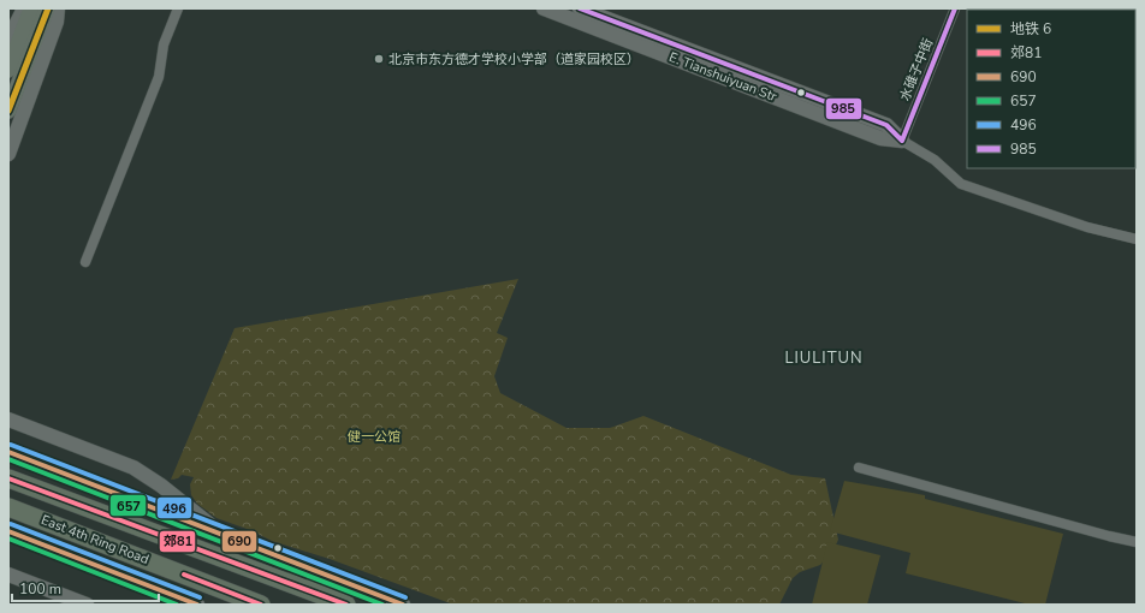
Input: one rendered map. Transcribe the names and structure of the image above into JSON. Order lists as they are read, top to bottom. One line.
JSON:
{"streets":{"highway":["East 4th Ring Road"],"street":["水碓子中街","E. Tianshuiyuan Str"]},"crossings":[["水碓子中街","E. Tianshuiyuan Str"]],"districts":["LIULITUN"],"parks":["健一公馆"],"places":["北京市东方德才学校小学部（道家园校区）"],"lines":["metro line 6","transit line 985","transit line 496","transit line 690","transit line 657","transit line 郊81"],"legend":["地铁 6","郊81","690","657","496","985"],"scale_bar":"100 m"}
